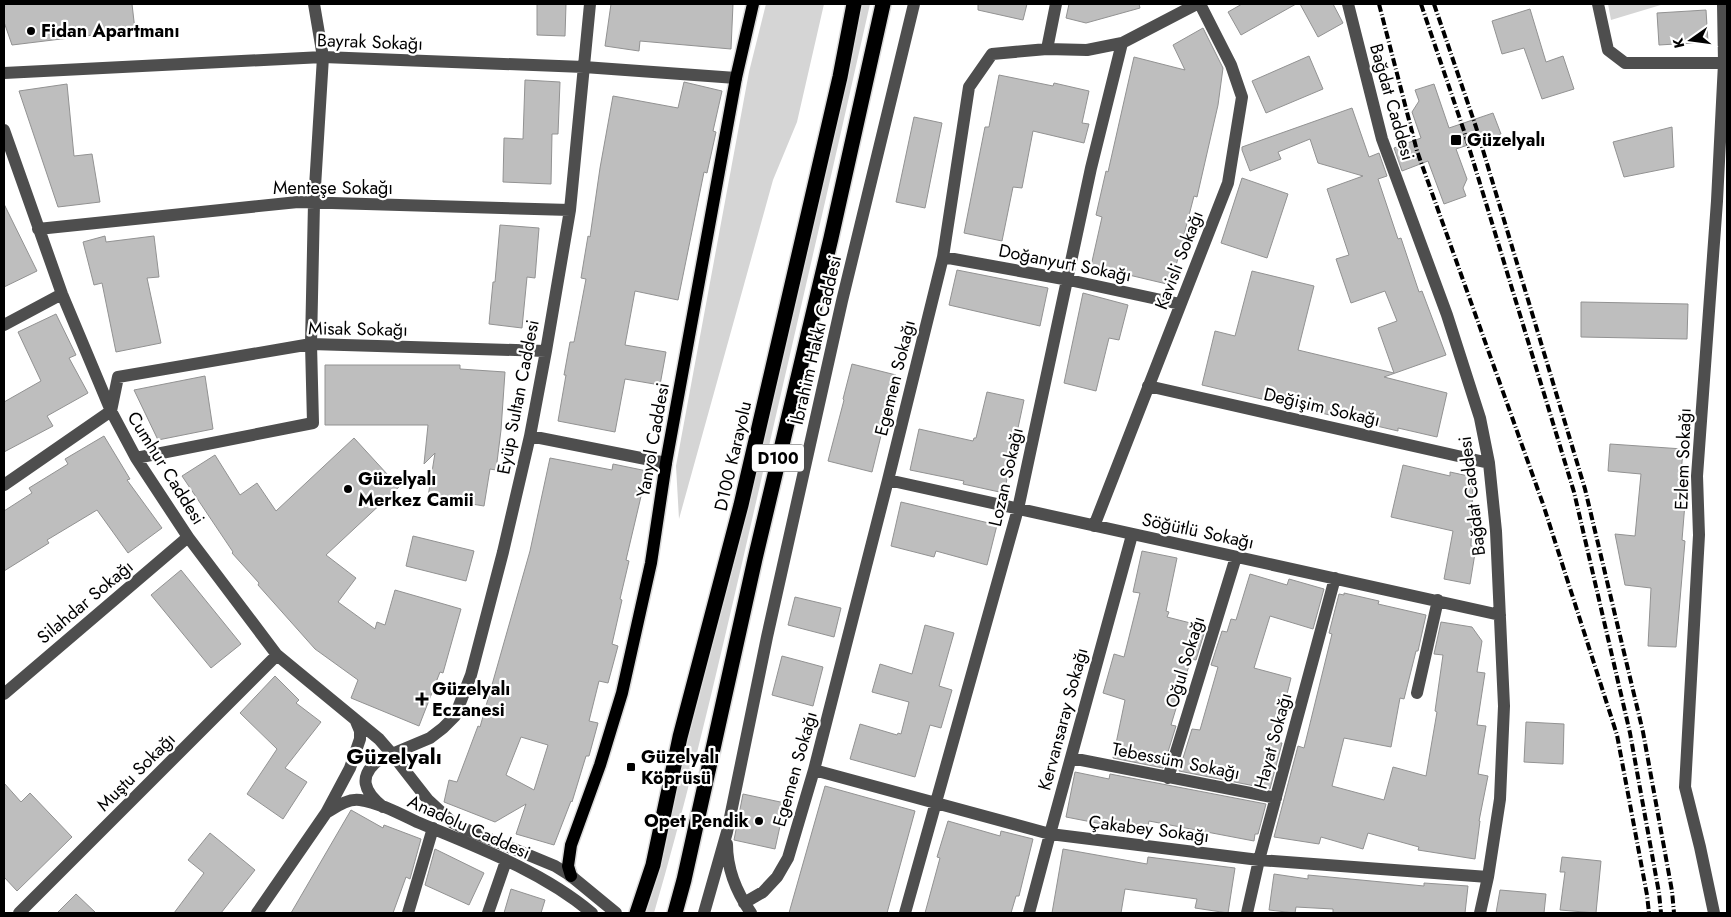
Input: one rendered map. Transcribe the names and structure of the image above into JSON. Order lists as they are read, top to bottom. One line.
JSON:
{"streets":{"highway":["D100 Karayolu","D100"],"main road":["Yanyol Caddesi"],"street":["Bayrak Sokağı","Bağdat Caddesi","Menteşe Sokağı","Kavisli Sokağı","Doğanyurt Sokağı","Misak Sokağı","İbrahim Hakkı Caddesi","Egemen Sokağı","Eyüp Sultan Caddesi","Değişim Sokağı","Ezlem Sokağı","Cumhur Caddesi","Lozan Sokağı","Söğütlü Sokağı","Silahdar Sokağı","Oğul Sokağı","Kervansaray Sokağı","Hayat Sokağı","Tebessüm Sokağı","Muştu Sokağı","Anadolu Caddesi","Çakabey Sokağı"]},"crossings":[["Bayrak Sokağı","Eyüp Sultan Caddesi"],["Bayrak Sokağı","Yanyol Caddesi"],["Bağdat Caddesi","Değişim Sokağı"],["Bağdat Caddesi","Söğütlü Sokağı"],["Bağdat Caddesi","Çakabey Sokağı"],["Menteşe Sokağı","Eyüp Sultan Caddesi"],["Menteşe Sokağı","Cumhur Caddesi"],["Kavisli Sokağı","Doğanyurt Sokağı"],["Kavisli Sokağı","Egemen Sokağı"],["Kavisli Sokağı","Değişim Sokağı"],["Kavisli Sokağı","Söğütlü Sokağı"],["Doğanyurt Sokağı","Egemen Sokağı"],["Doğanyurt Sokağı","Lozan Sokağı"],["Misak Sokağı","Eyüp Sultan Caddesi"],["Misak Sokağı","Cumhur Caddesi"],["Egemen Sokağı","Lozan Sokağı"],["Egemen Sokağı","Söğütlü Sokağı"],["Egemen Sokağı","Çakabey Sokağı"],["Eyüp Sultan Caddesi","Anadolu Caddesi"],["Yanyol Caddesi","Anadolu Caddesi"],["Cumhur Caddesi","Silahdar Sokağı"],["Cumhur Caddesi","Muştu Sokağı"],["Cumhur Caddesi","Anadolu Caddesi"],["Lozan Sokağı","Söğütlü Sokağı"],["Lozan Sokağı","Çakabey Sokağı"],["Söğütlü Sokağı","Oğul Sokağı"],["Söğütlü Sokağı","Kervansaray Sokağı"],["Söğütlü Sokağı","Hayat Sokağı"],["Oğul Sokağı","Tebessüm Sokağı"],["Kervansaray Sokağı","Tebessüm Sokağı"],["Kervansaray Sokağı","Çakabey Sokağı"],["Hayat Sokağı","Tebessüm Sokağı"],["Hayat Sokağı","Çakabey Sokağı"]],"districts":["Güzelyalı"],"places":{"other":["Fidan Apartmanı","Güzelyalı Merkez Camii","Opet Pendik"],"transit":["Güzelyalı","Güzelyalı Köprüsü"],"health":["Güzelyalı Eczanesi"]},"north":"left"}
